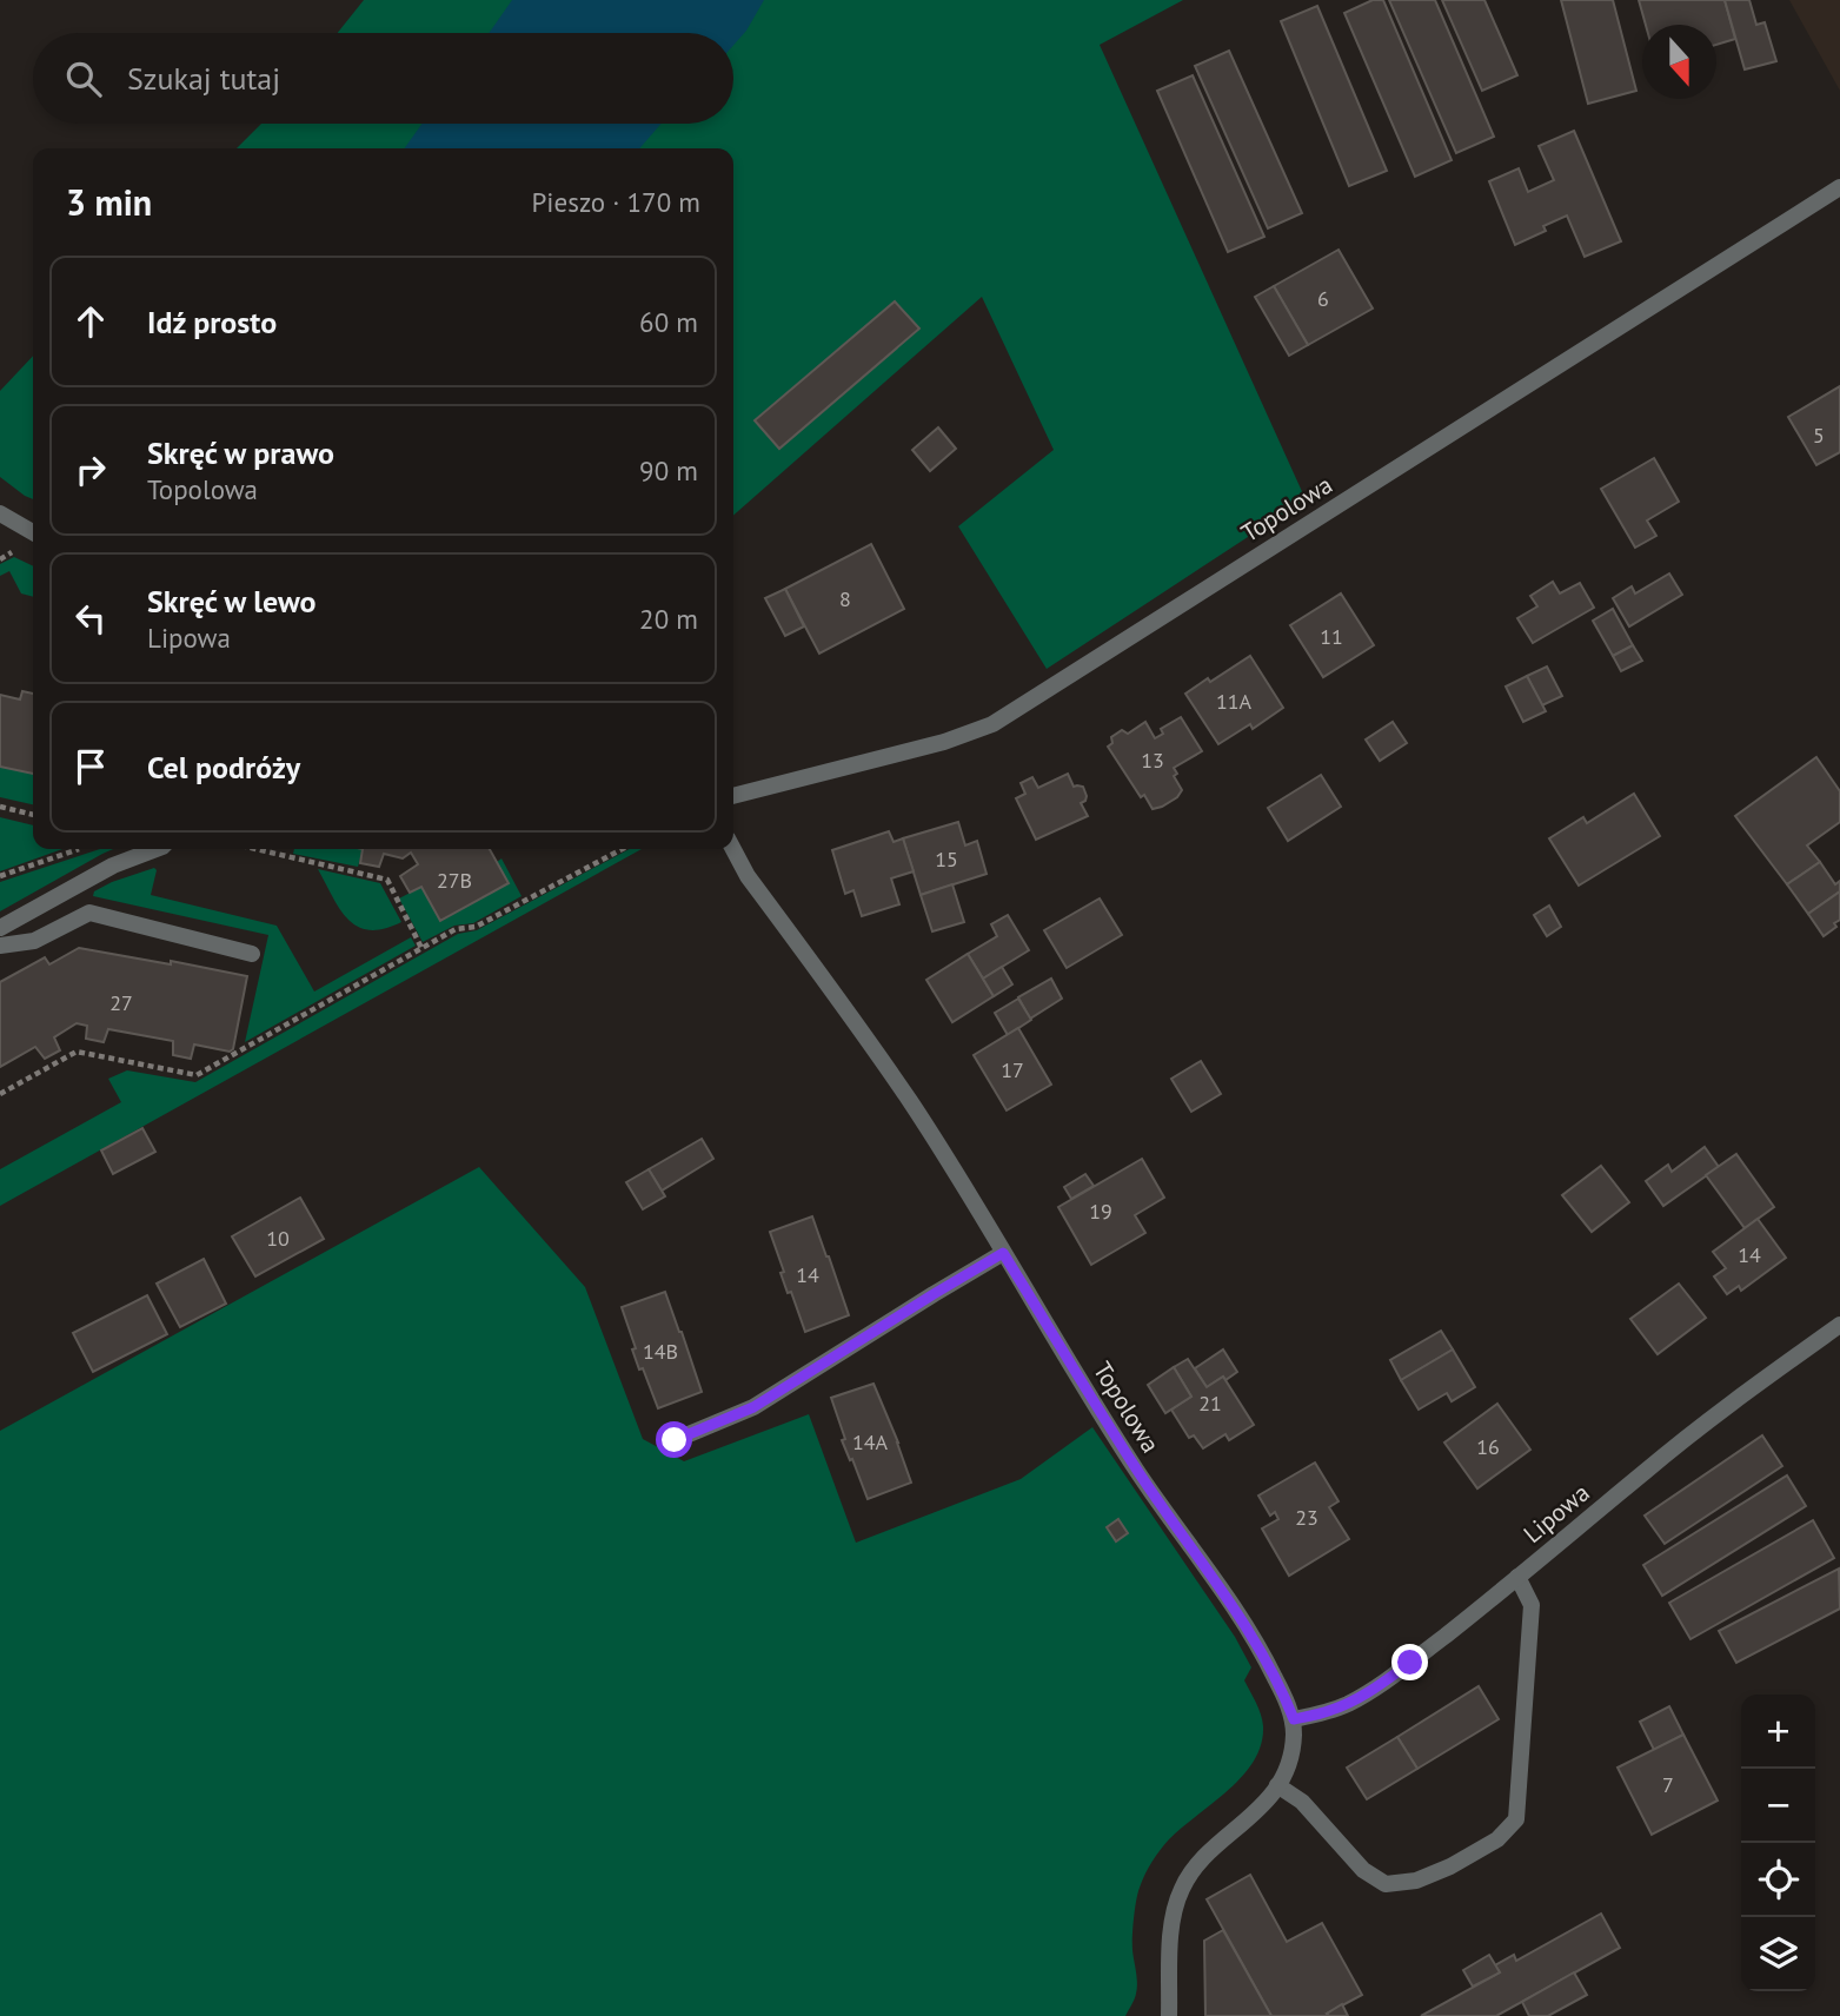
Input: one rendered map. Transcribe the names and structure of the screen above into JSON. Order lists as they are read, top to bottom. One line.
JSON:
{"streets":{"street":["Topolowa","Lipowa"]},"crossings":[["Topolowa","Lipowa"]],"house_numbers":["6","5","8","11","11A","13","15","27B","27","17","19","10","14","14","14B","21","14A","16","23","7"],"north":"bottom","page":{"search":"Szukaj tutaj","heading":["3 min","Pieszo · 170 m"],"list":[["Idź prosto","60 m"],["Skręć w prawo","Topolowa","90 m"],["Skręć w lewo","Lipowa","20 m"],"Cel podróży"],"map_buttons":["+","−"]}}
